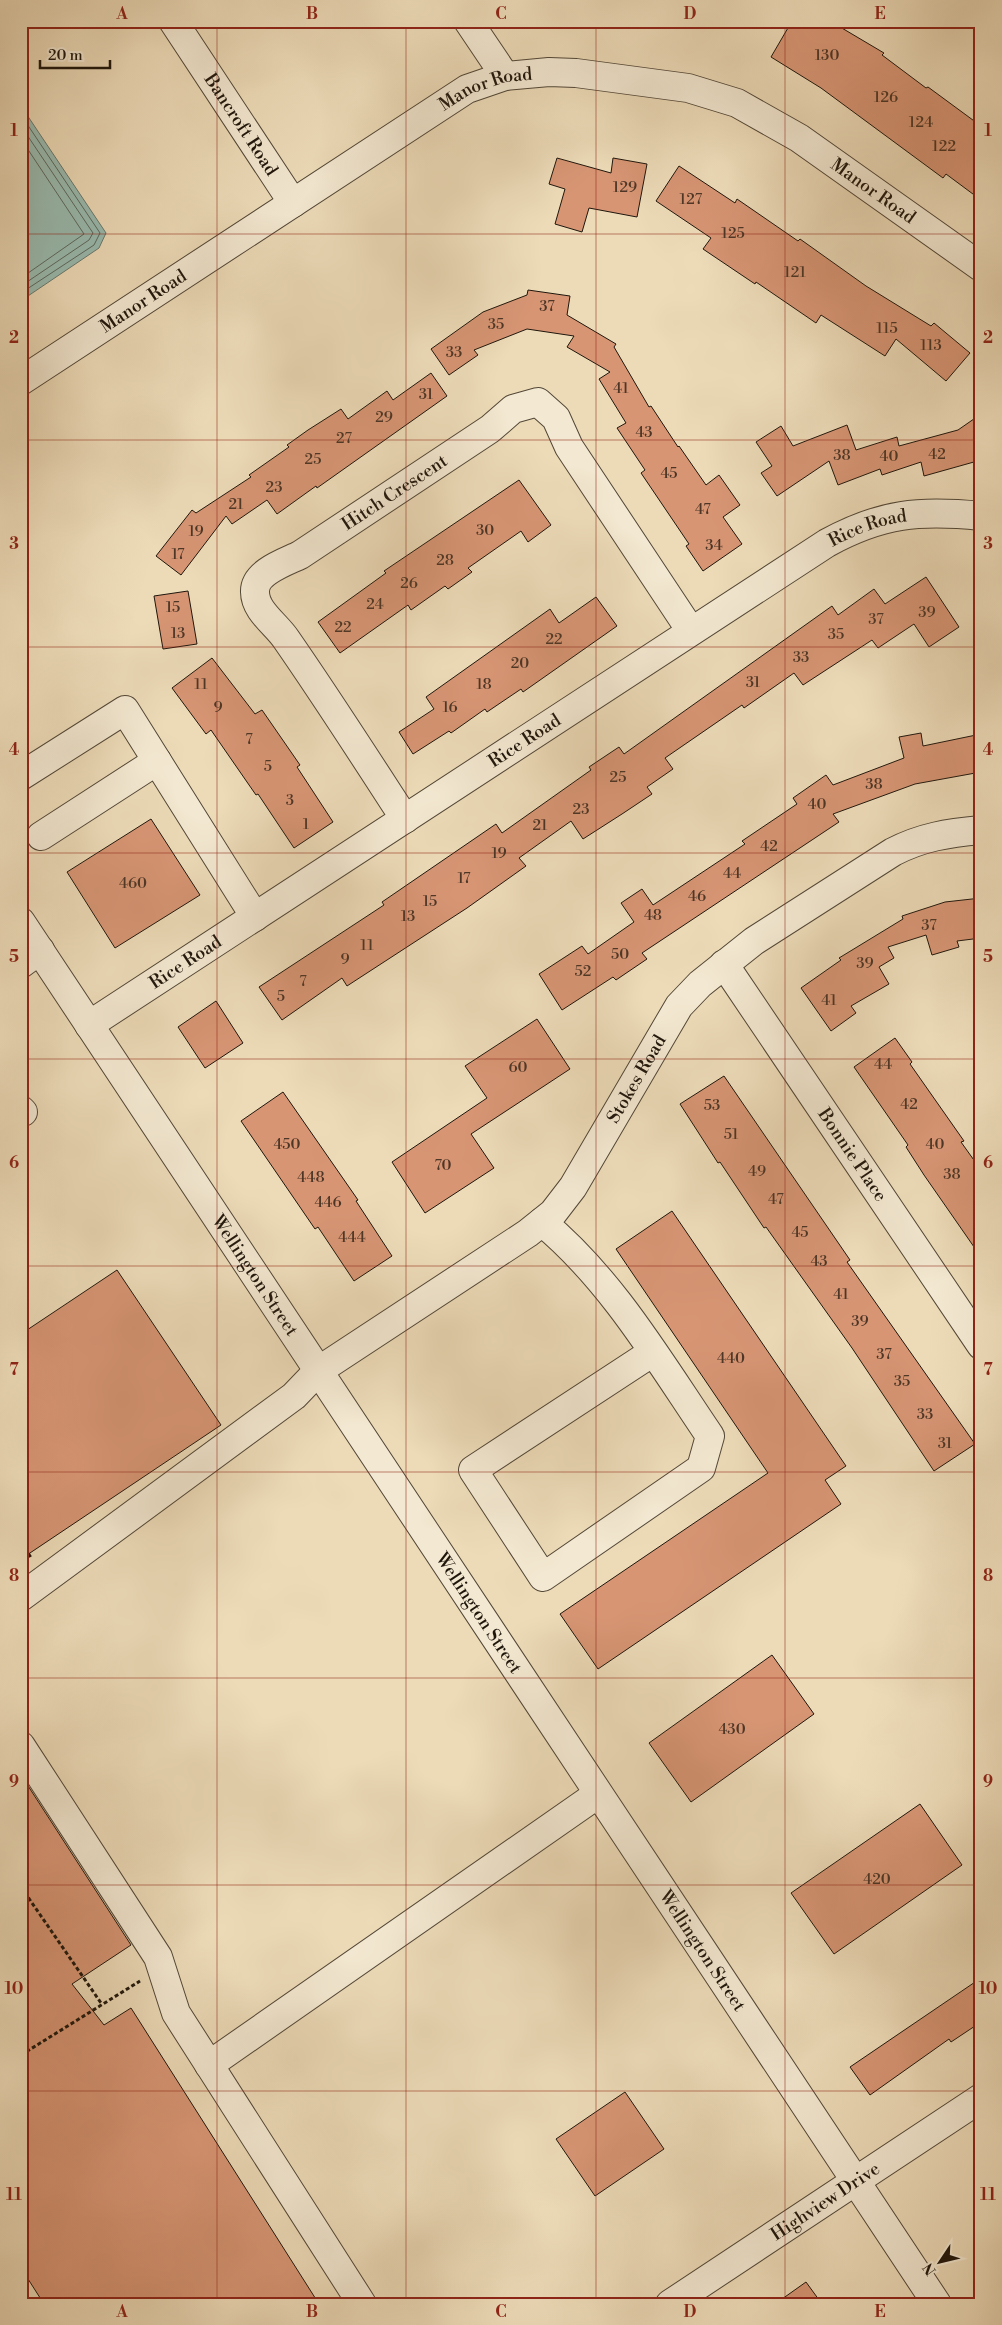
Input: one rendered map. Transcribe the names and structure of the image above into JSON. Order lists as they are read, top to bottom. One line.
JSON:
{"streets":{"street":["Manor Road","Bancroft Road","Hitch Crescent","Rice Road","Stokes Road","Bonnie Place","Wellington Street","Highview Drive"]},"crossings":[["Manor Road","Bancroft Road"],["Hitch Crescent","Rice Road"],["Rice Road","Wellington Street"],["Stokes Road","Bonnie Place"],["Stokes Road","Wellington Street"],["Wellington Street","Highview Drive"]],"house_numbers":["130","126","124","122","129","127","125","121","37","35","115","113","33","41","31","29","43","27","42","38","40","25","45","23","21","47","30","19","34","17","28","26","24","15","39","37","22","13","35","22","33","20","31","11","18","9","16","7","5","25","38","3","40","23","1","21","42","19","44","17","460","46","15","48","13","37","11","50","9","39","52","7","5","41","44","60","42","53","51","450","40","70","49","38","448","47","446","45","444","43","41","39","37","440","35","33","31","430","420"],"scale_bar":"20 m","north":"bottom left","grid":{"columns":["A","B","C","D","E"],"rows":["1","2","3","4","5","6","7","8","9","10","11"]}}
